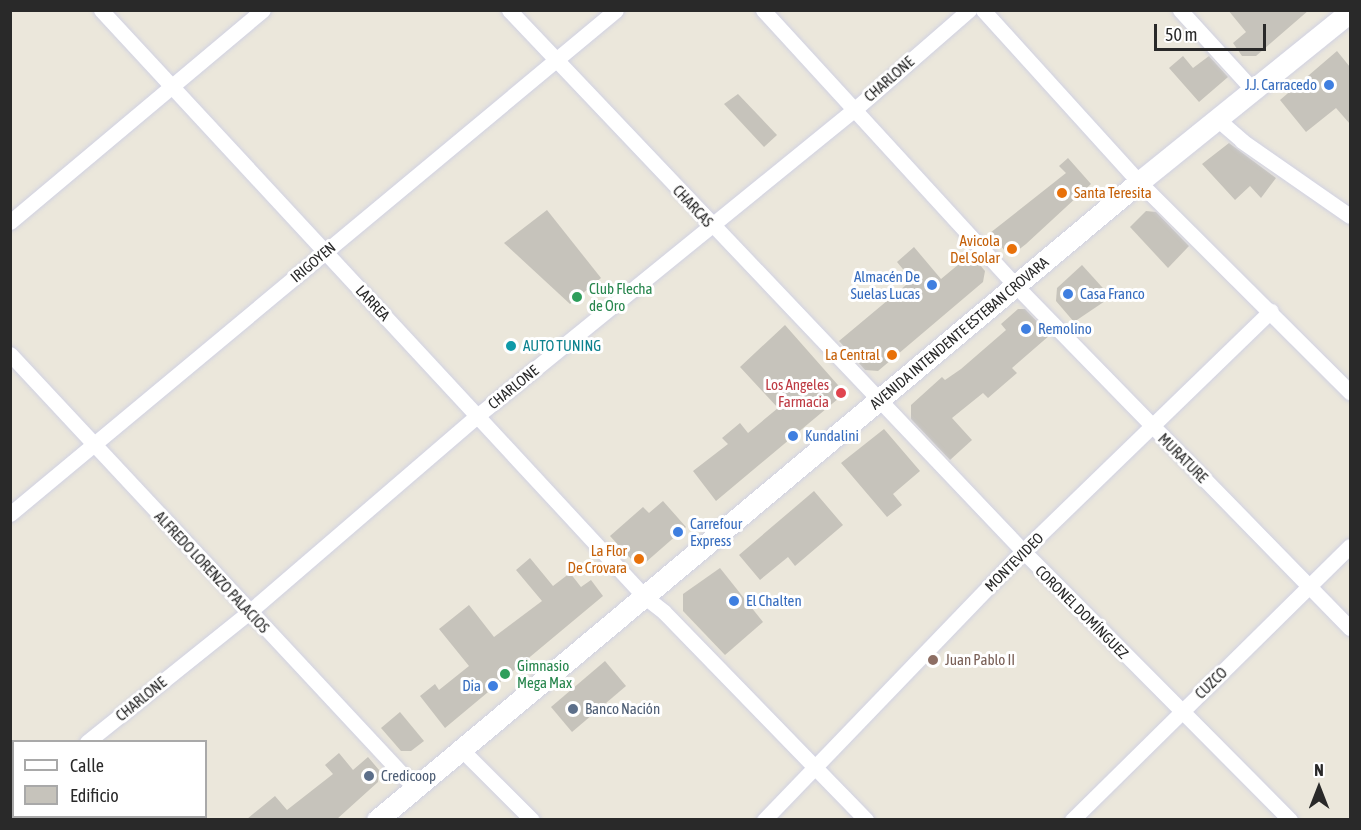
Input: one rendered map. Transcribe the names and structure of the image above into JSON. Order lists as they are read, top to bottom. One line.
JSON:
{"streets":{"main road":["AVENIDA INTENDENTE ESTEBAN CROVARA"],"street":["CHARLONE","CHARCAS","IRIGOYEN","LARREA","MURATURE","MONTEVIDEO","ALFREDO LORENZO PALACIOS","CORONEL DOMÍNGUEZ","CUZCO"]},"crossings":[["CHARLONE","CHARCAS"],["CHARLONE","LARREA"],["CHARLONE","MURATURE"],["CHARLONE","ALFREDO LORENZO PALACIOS"],["CHARCAS","IRIGOYEN"],["CHARCAS","AVENIDA INTENDENTE ESTEBAN CROVARA"],["CHARCAS","CORONEL DOMÍNGUEZ"],["IRIGOYEN","LARREA"],["IRIGOYEN","ALFREDO LORENZO PALACIOS"],["LARREA","AVENIDA INTENDENTE ESTEBAN CROVARA"],["LARREA","MONTEVIDEO"],["AVENIDA INTENDENTE ESTEBAN CROVARA","MURATURE"],["AVENIDA INTENDENTE ESTEBAN CROVARA","ALFREDO LORENZO PALACIOS"],["AVENIDA INTENDENTE ESTEBAN CROVARA","CORONEL DOMÍNGUEZ"],["MURATURE","MONTEVIDEO"],["MURATURE","CUZCO"],["MONTEVIDEO","CORONEL DOMÍNGUEZ"],["CORONEL DOMÍNGUEZ","CUZCO"]],"places":["J.J. Carracedo","Santa Teresita","Avicola Del Solar","Almacén De Suelas Lucas","Casa Franco","Club Flecha de Oro","Remolino","AUTO TUNING","La Central","Los Angeles Farmacia","Kundalini","Carrefour Express","La Flor De Crovara","El Chalten","Juan Pablo II","Gimnasio Mega Max","Dia","Banco Nación","Credicoop"],"legend":["Calle","Edificio"],"scale_bar":"50 m","north":"top"}
